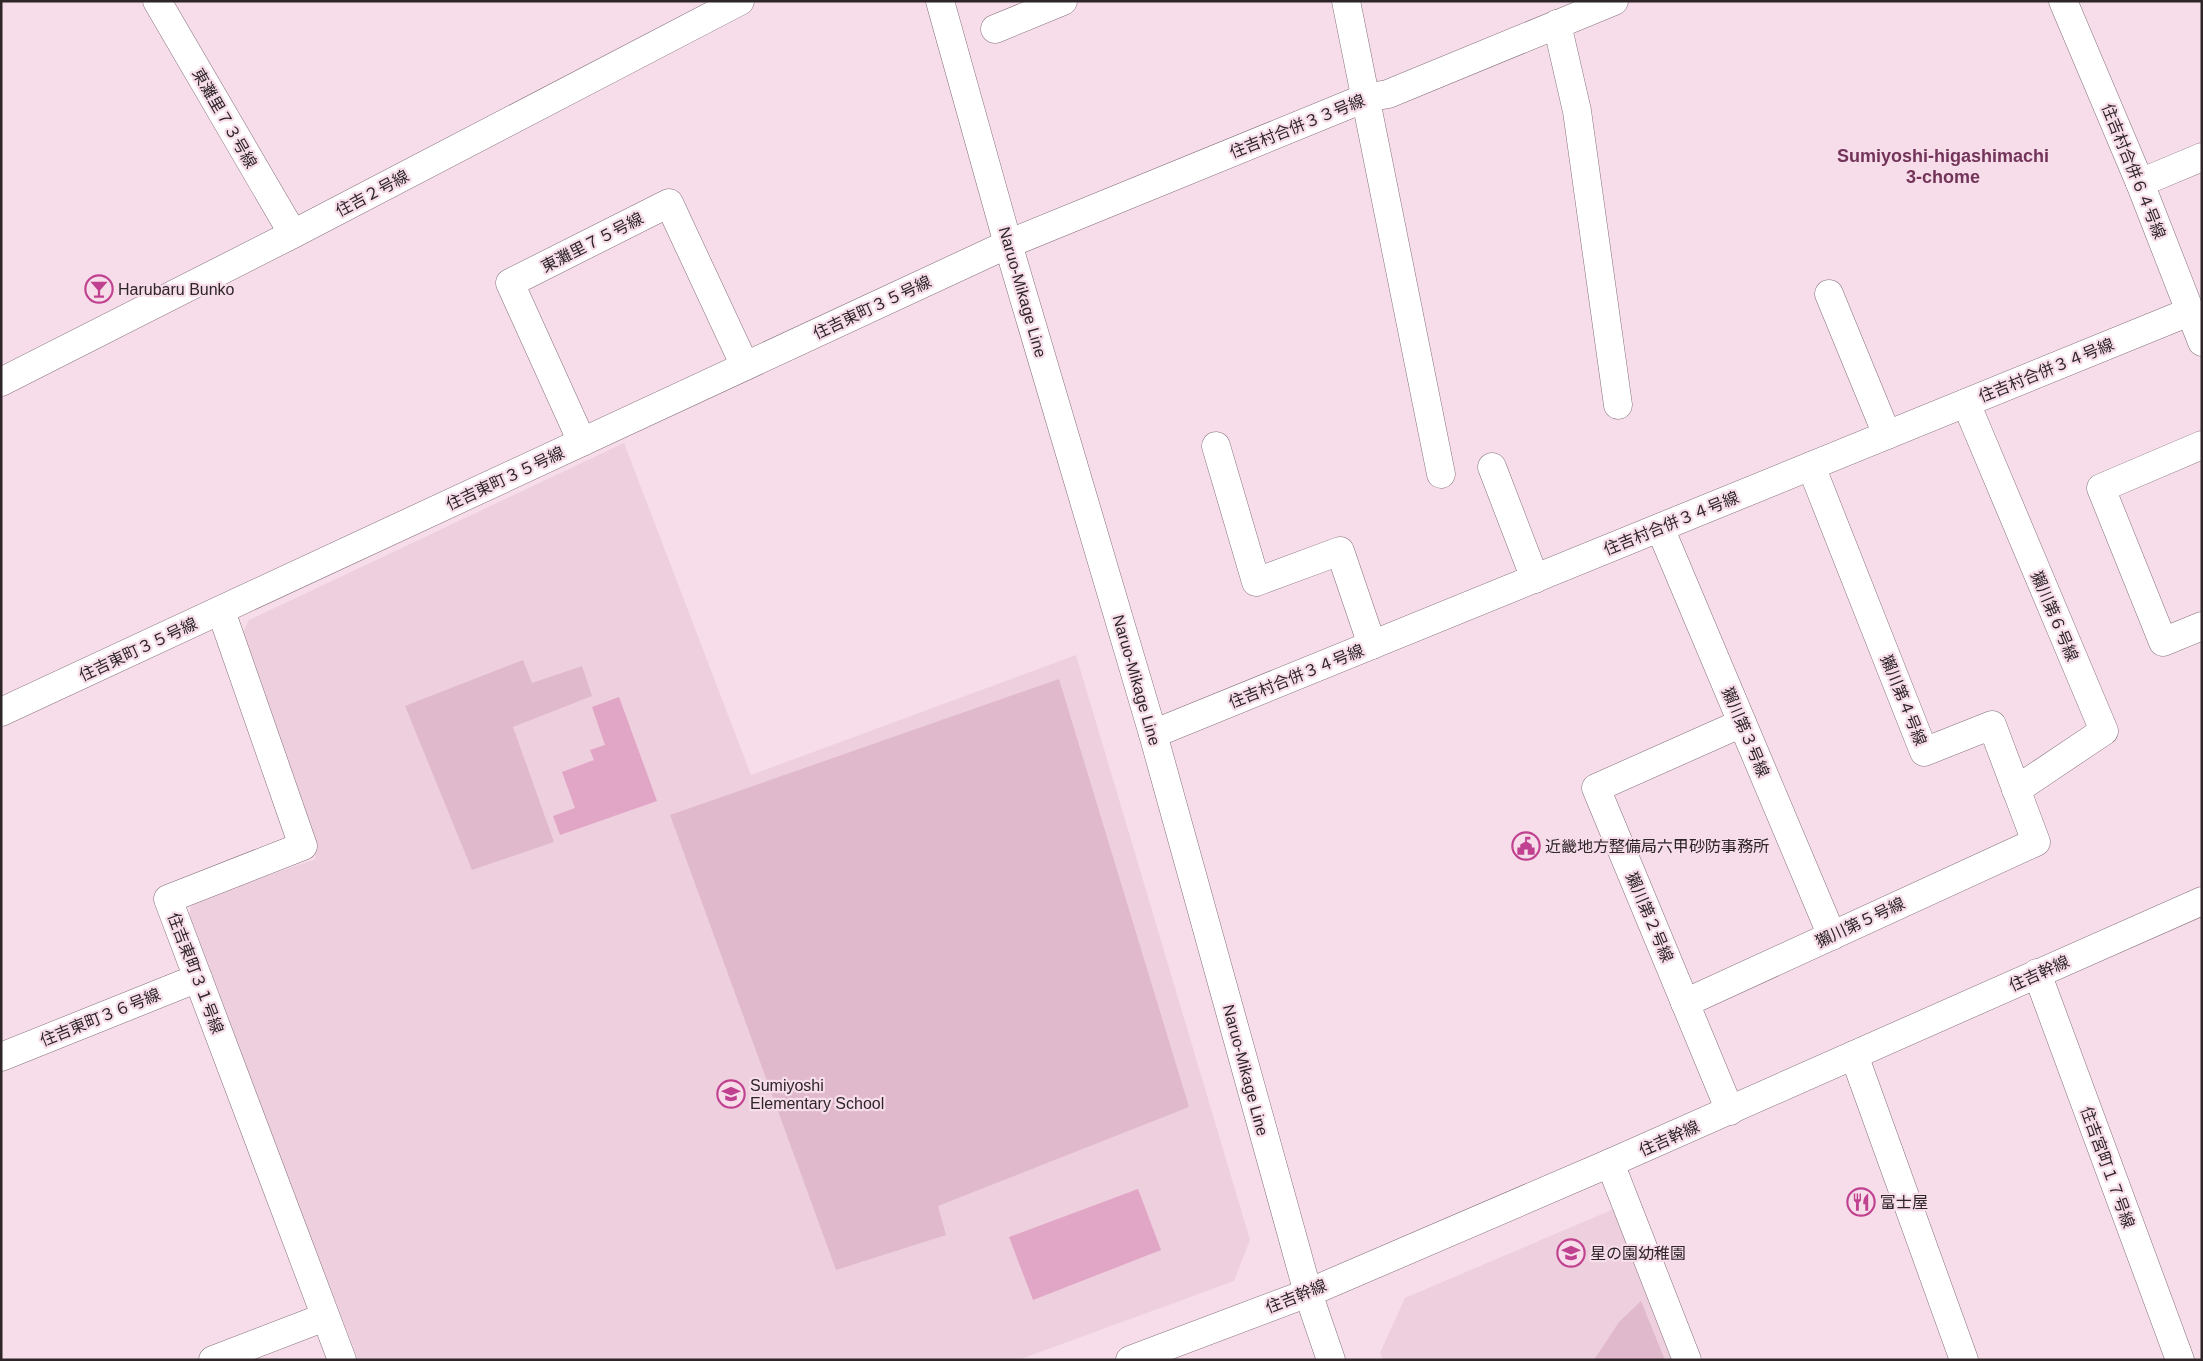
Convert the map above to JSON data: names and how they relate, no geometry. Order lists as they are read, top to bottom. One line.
{"streets":{"street":["東灘里７３号線","住吉村合併３３号線","住吉村合併６４号線","住吉２号線","東灘里７５号線","Naruo-Mikage Line","住吉東町３５号線","住吉村合併３４号線","獺川第６号線","獺川第４号線","獺川第３号線","獺川第２号線","獺川第５号線","住吉東町３１号線","住吉幹線","住吉東町３６号線","住吉宮町１７号線"]},"crossings":[["東灘里７３号線","住吉２号線"],["住吉村合併３３号線","Naruo-Mikage Line"],["住吉村合併３３号線","住吉東町３５号線"],["住吉村合併６４号線","住吉村合併３４号線"],["東灘里７５号線","住吉東町３５号線"],["Naruo-Mikage Line","住吉東町３５号線"],["Naruo-Mikage Line","住吉村合併３４号線"],["Naruo-Mikage Line","住吉幹線"],["住吉東町３５号線","住吉東町３１号線"],["住吉村合併３４号線","獺川第６号線"],["住吉村合併３４号線","獺川第４号線"],["住吉村合併３４号線","獺川第３号線"],["獺川第６号線","獺川第４号線"],["獺川第４号線","獺川第５号線"],["獺川第３号線","獺川第２号線"],["獺川第３号線","獺川第５号線"],["獺川第２号線","獺川第５号線"],["獺川第２号線","住吉幹線"],["住吉東町３１号線","住吉東町３６号線"],["住吉幹線","住吉宮町１７号線"]],"districts":["Sumiyoshi-higashimachi 3-chome"],"places":{"bar":["Harubaru Bunko"],"public building":["近畿地方整備局六甲砂防事務所"],"school or university":["Sumiyoshi Elementary School","星の園幼稚園"],"restaurant":["富士屋"]}}
